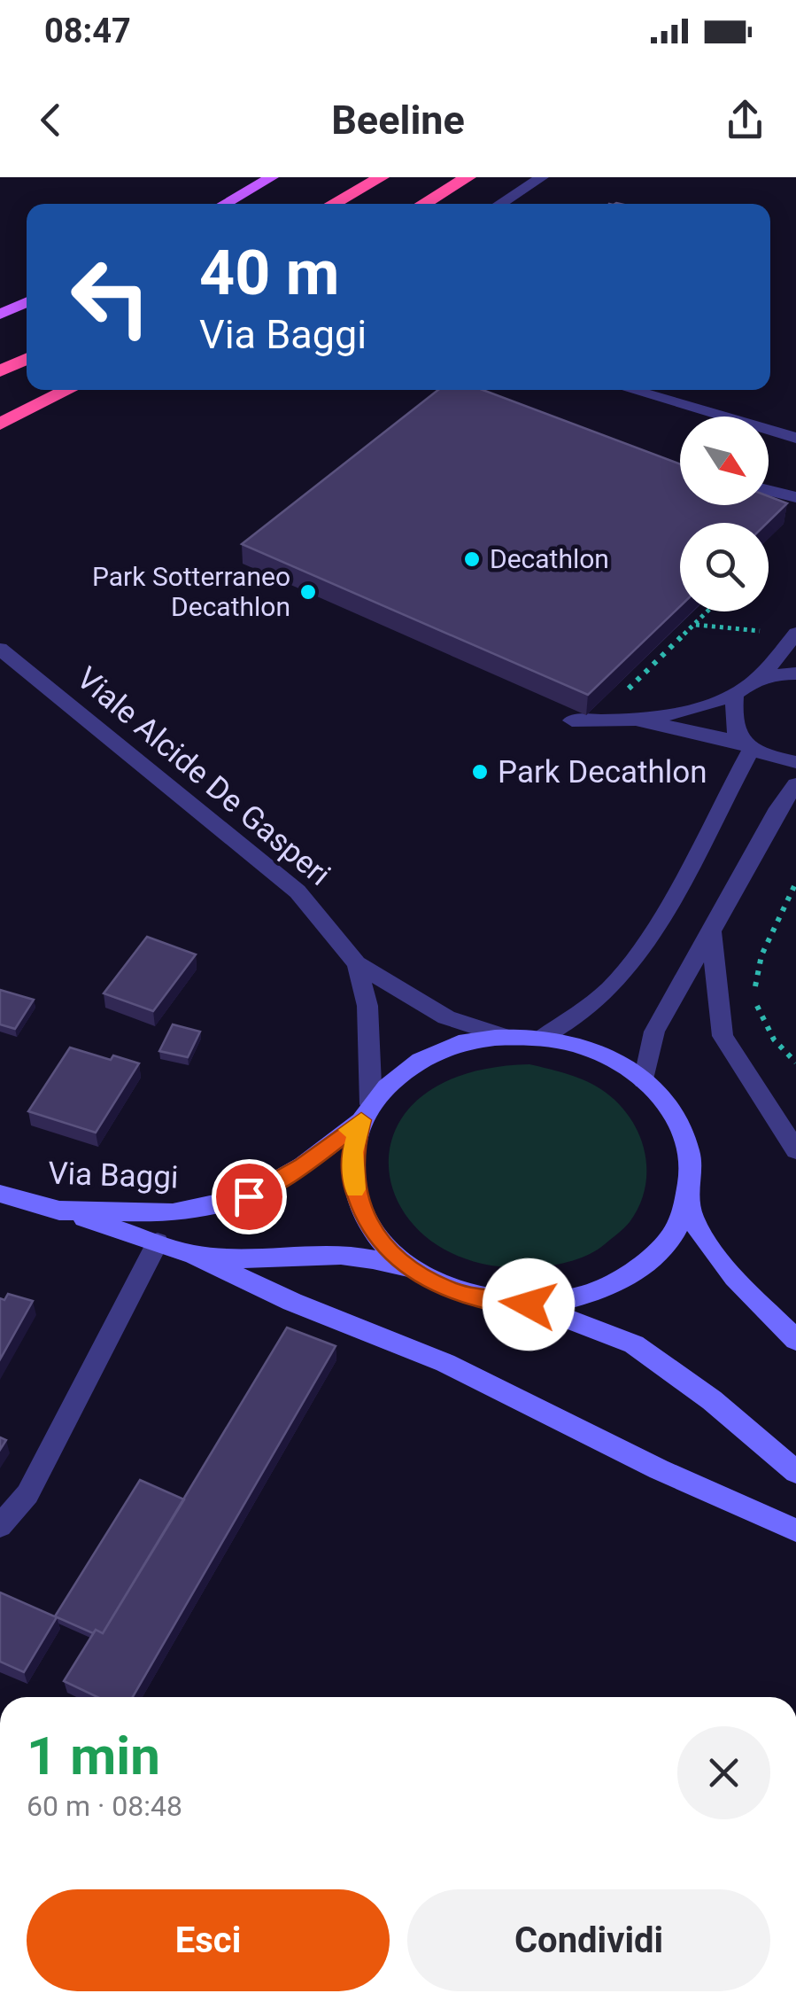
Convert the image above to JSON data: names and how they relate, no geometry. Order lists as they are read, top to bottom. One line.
{"streets":{"main road":["Viale Alcide De Gasperi","Via Baggi"]},"crossings":[["Viale Alcide De Gasperi","Via Baggi"]],"places":["Decathlon","Park Sotterraneo Decathlon","Park Decathlon"],"north":"bottom right","page":{"status":"08:47","header":"Beeline","turn":["40 m","Via Baggi"],"heading":["1 min","60 m · 08:48"],"buttons":["Esci","Condividi"]}}
